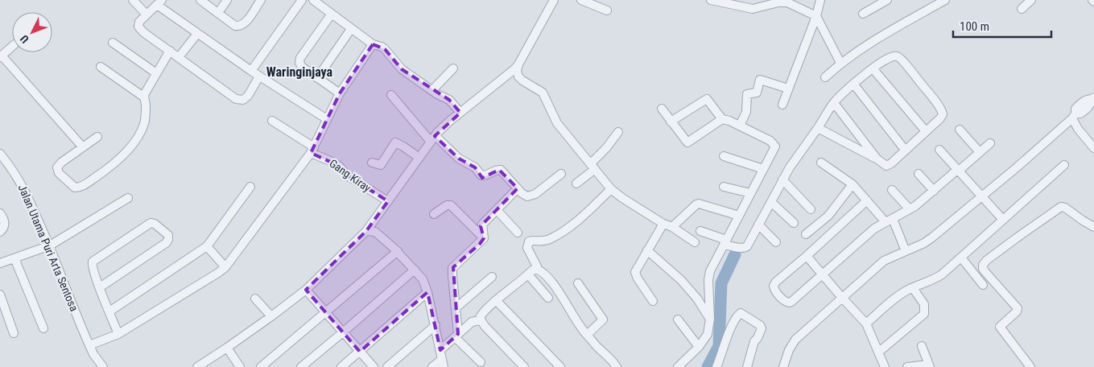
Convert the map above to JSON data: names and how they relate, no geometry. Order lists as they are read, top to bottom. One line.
{"streets":{"street":["Gang Kiray","Jalan Utama Puri Arta Sentosa"]},"districts":["Waringinjaya"],"scale_bar":"100 m","north":"bottom left"}
